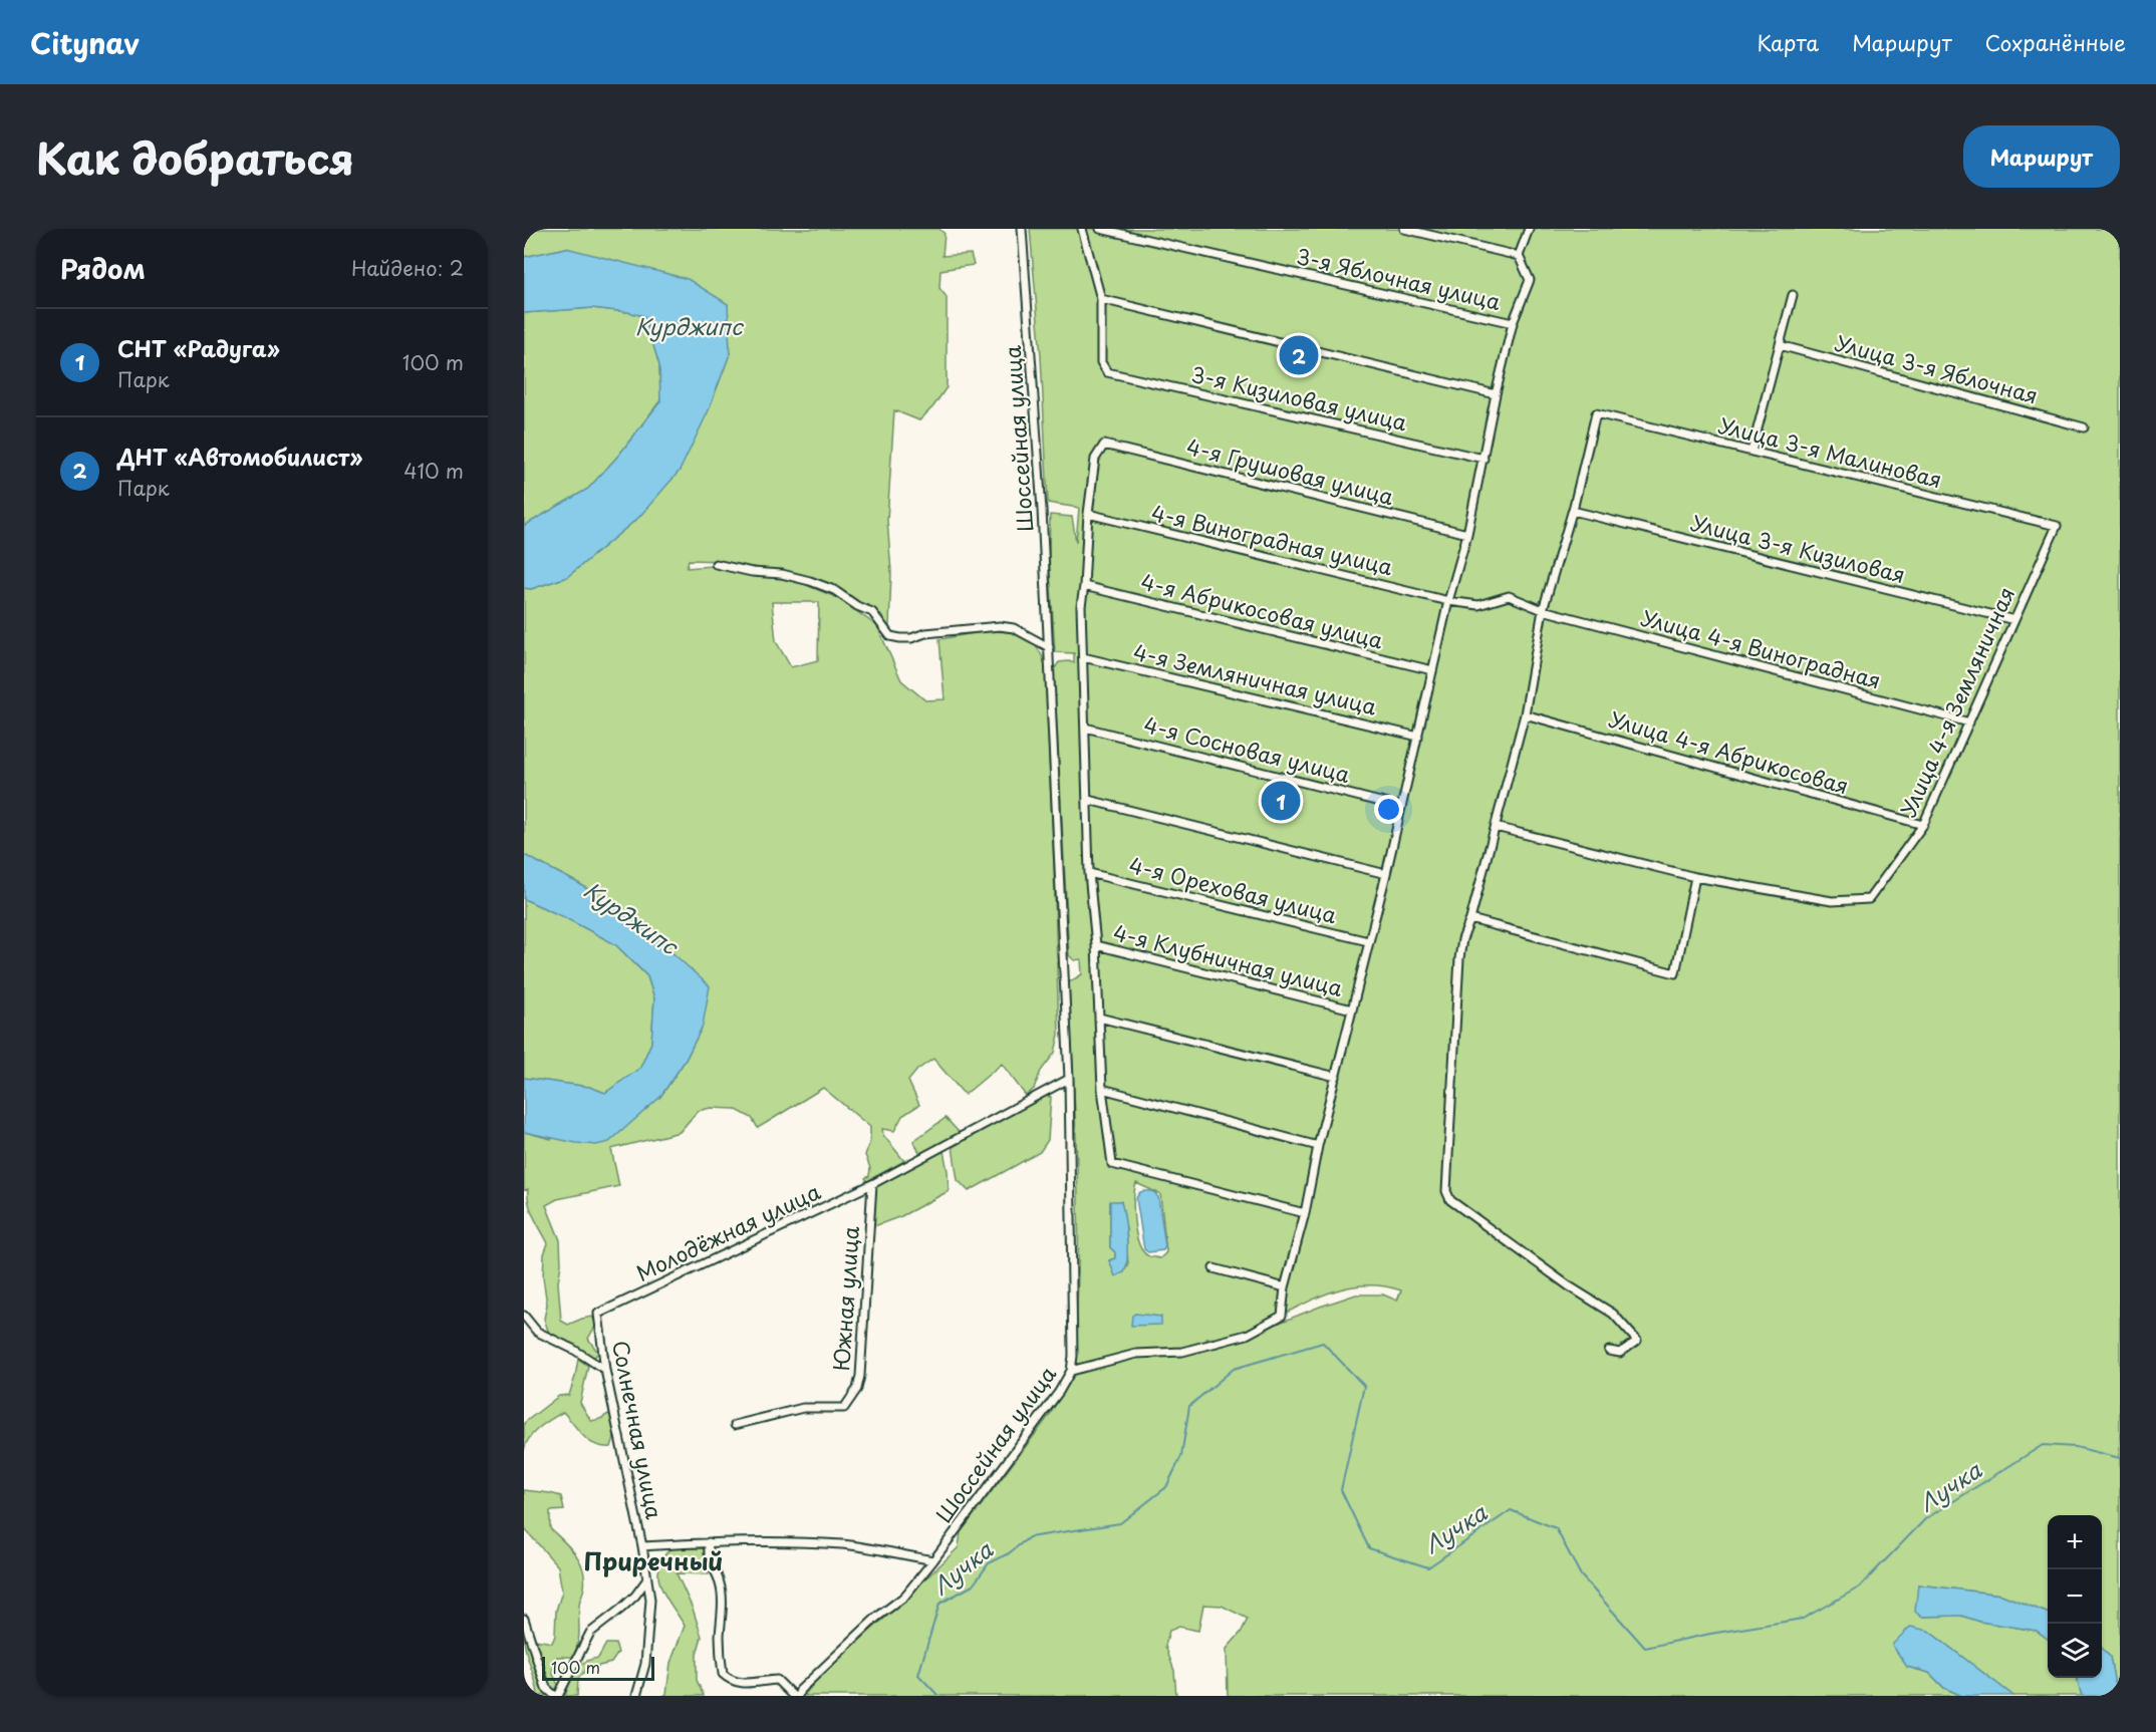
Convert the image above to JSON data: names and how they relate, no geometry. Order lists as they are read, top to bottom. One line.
{"streets":{"street":["3-я Яблочная улица","Улица 3-я Яблочная","3-я Кизиловая улица","Шоссейная улица","Улица 3-я Малиновая","4-я Грушовая улица","4-я Виноградная улица","Улица 3-я Кизиловая","4-я Абрикосовая улица","Улица 4-я Виноградная","4-я Земляничная улица","Улица 4-я Земляничная","4-я Сосновая улица","Улица 4-я Абрикосовая","4-я Ореховая улица","4-я Клубничная улица","Молодёжная улица","Южная улица","Солнечная улица"]},"crossings":[["Шоссейная улица","Молодёжная улица"],["Улица 3-я Малиновая","Улица 3-я Кизиловая"],["Улица 3-я Малиновая","Улица 4-я Земляничная"],["4-я Грушовая улица","4-я Виноградная улица"],["4-я Виноградная улица","Улица 4-я Виноградная"],["Улица 3-я Кизиловая","Улица 4-я Земляничная"],["Улица 4-я Виноградная","Улица 4-я Земляничная"],["Улица 4-я Земляничная","Улица 4-я Абрикосовая"],["Молодёжная улица","Южная улица"],["Молодёжная улица","Солнечная улица"]],"districts":["Приречный"],"water":["Курджипс","Лучка"],"scale_bar":"100 m","page":{"header":"Citynav","nav":["Карта","Маршрут","Сохранённые"],"title":"Как добраться","buttons":"Маршрут","heading":["Рядом","Найдено: 2"],"list":[{"mark":"1","name":"СНТ «Радуга»","note":"Парк","value":"100 m"},{"mark":"2","name":"ДНТ «Автомобилист»","note":"Парк","value":"410 m"}],"pins":["2","1"],"map_buttons":["+","−"],"scale":"100 m"}}
